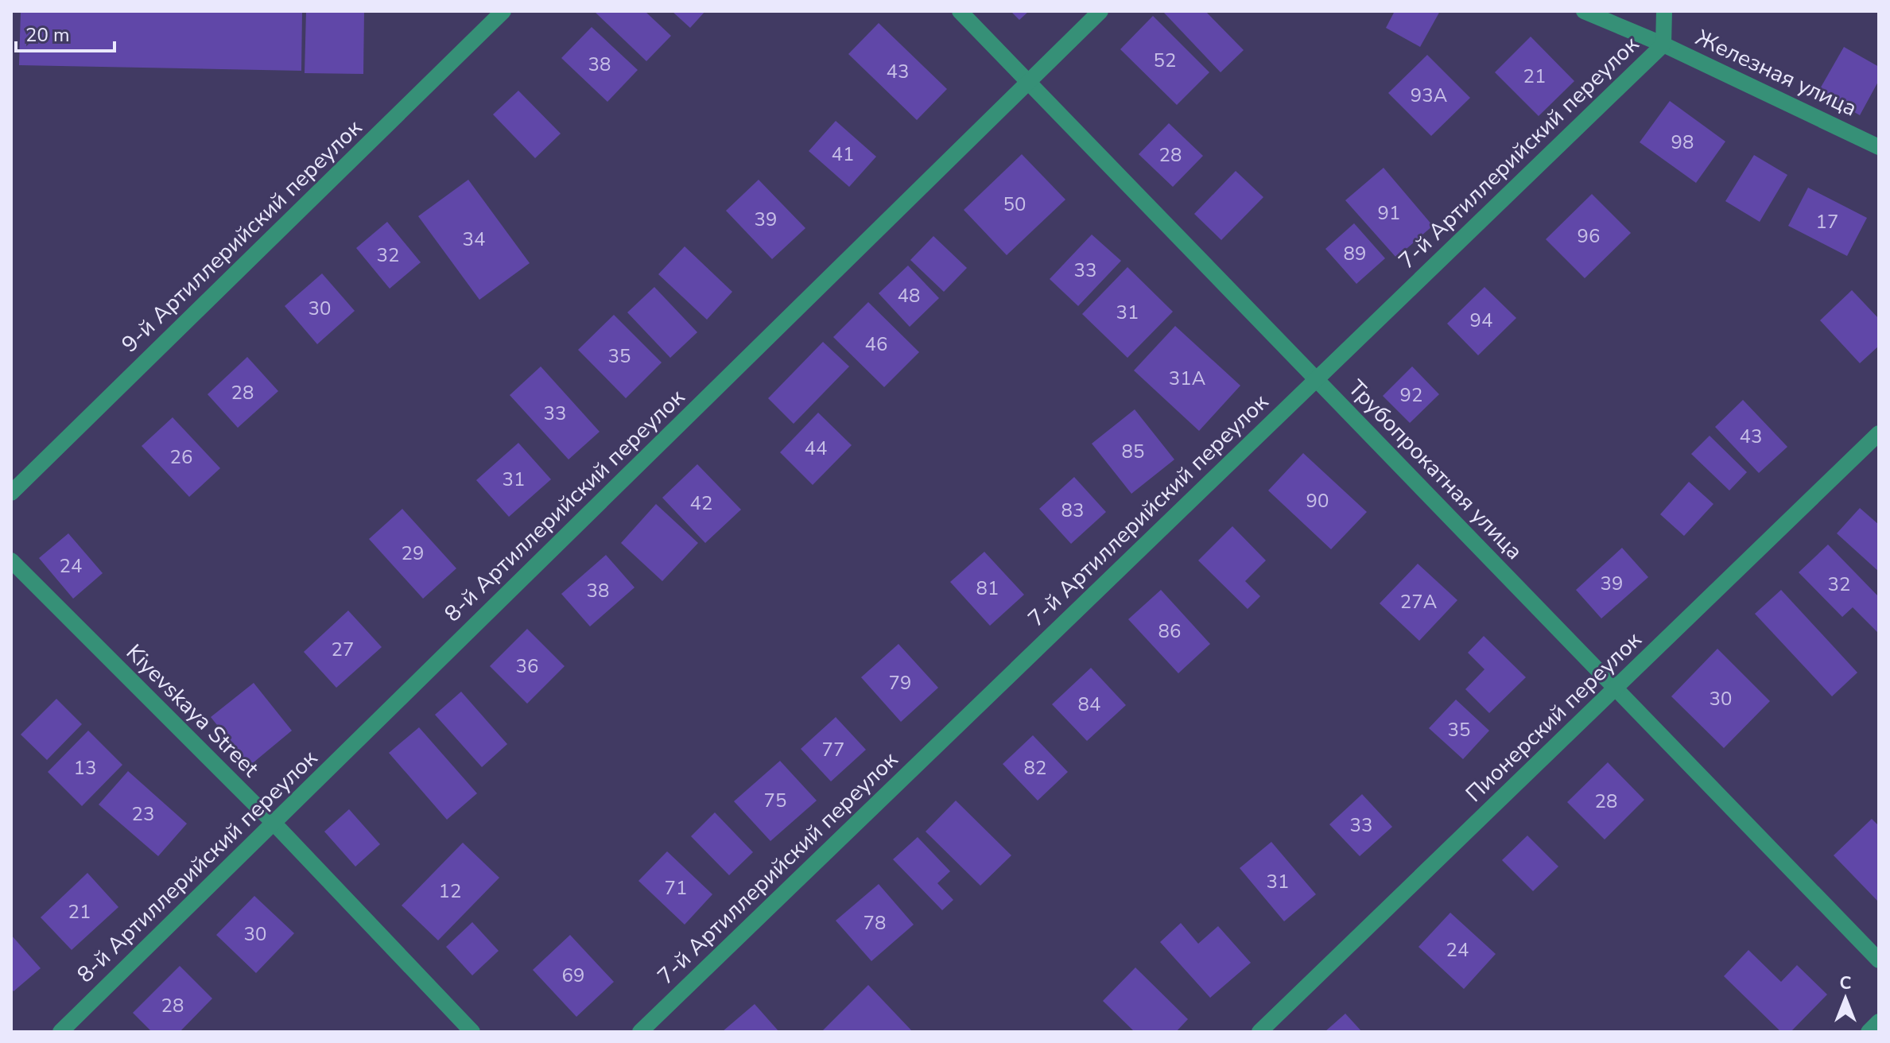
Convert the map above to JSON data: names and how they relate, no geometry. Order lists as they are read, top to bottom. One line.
{"streets":{"street":["Железная улица","7-й Артиллерийский переулок","9-й Артиллерийский переулок","Трубопрокатная улица","8-й Артиллерийский переулок","Kiyevskaya Street","Пионерский переулок"]},"crossings":[["Железная улица","7-й Артиллерийский переулок"],["7-й Артиллерийский переулок","Трубопрокатная улица"],["Трубопрокатная улица","8-й Артиллерийский переулок"],["Трубопрокатная улица","Пионерский переулок"],["8-й Артиллерийский переулок","Kiyevskaya Street"]],"house_numbers":["52","38","43","21","93А","98","41","28","50","91","39","17","96","34","89","32","33","48","30","31","94","46","35","31А","28","92","33","43","44","85","26","31","90","42","83","29","24","39","32","81","38","27А","86","27","36","79","30","84","35","77","13","82","75","28","23","33","31","71","12","21","78","30","24","69","28"],"scale_bar":"20 m","north":"top"}
